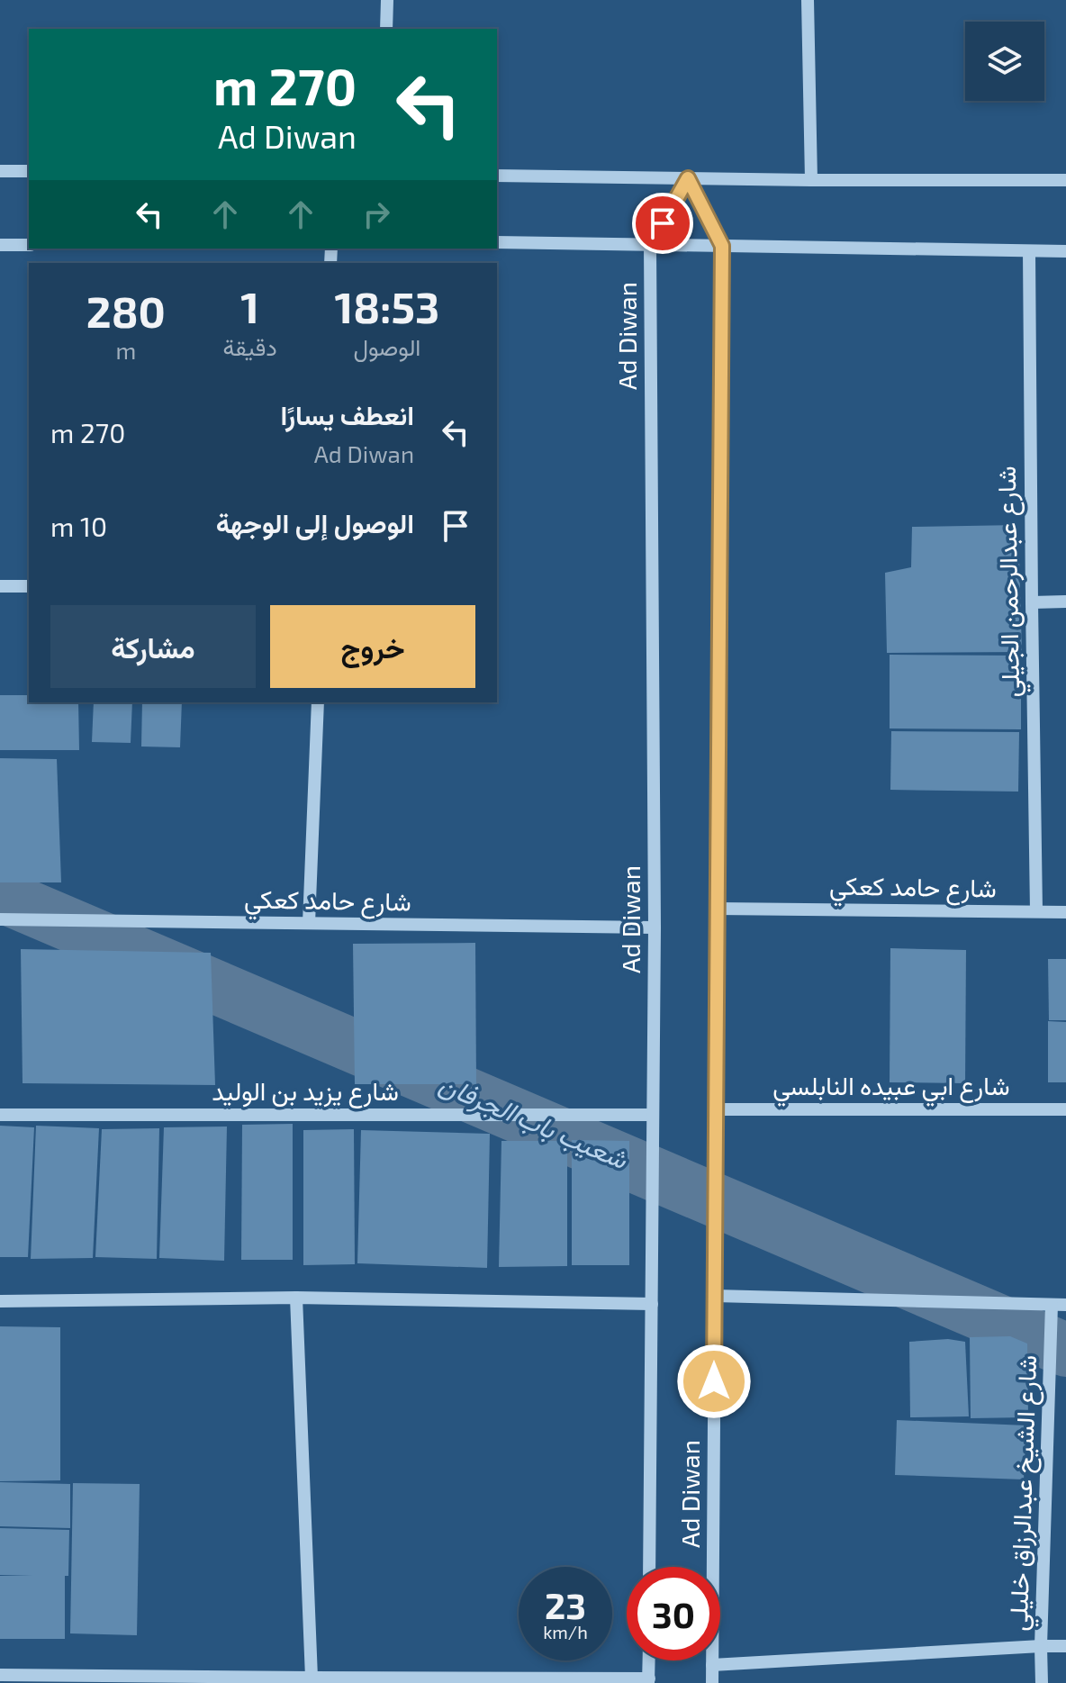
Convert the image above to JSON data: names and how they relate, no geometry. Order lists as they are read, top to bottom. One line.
{"streets":{"street":["Ad Diwan","شارع عبدالرحمن الجيلي","شارع حامد كعكي","شارع ابي عبيده النابلسي","شارع يزيد بن الوليد","شارع الشيخ عبدالرزاق خليلي"]},"crossings":[["Ad Diwan","شارع حامد كعكي"],["Ad Diwan","شارع ابي عبيده النابلسي"],["Ad Diwan","شارع يزيد بن الوليد"],["شارع عبدالرحمن الجيلي","شارع حامد كعكي"]],"water":["شعيب باب الجرفان"],"page":{"turn":["270 m","Ad Diwan"],"eta":["18:53","الوصول","1","دقيقة","280","m"],"list":[{"name":"انعطف يسارًا","note":"Ad Diwan","value":"270 m"},{"name":"الوصول إلى الوجهة","value":"10 m"}],"buttons":["خروج","مشاركة"],"speed":"23 km/h","limit":"30"}}
